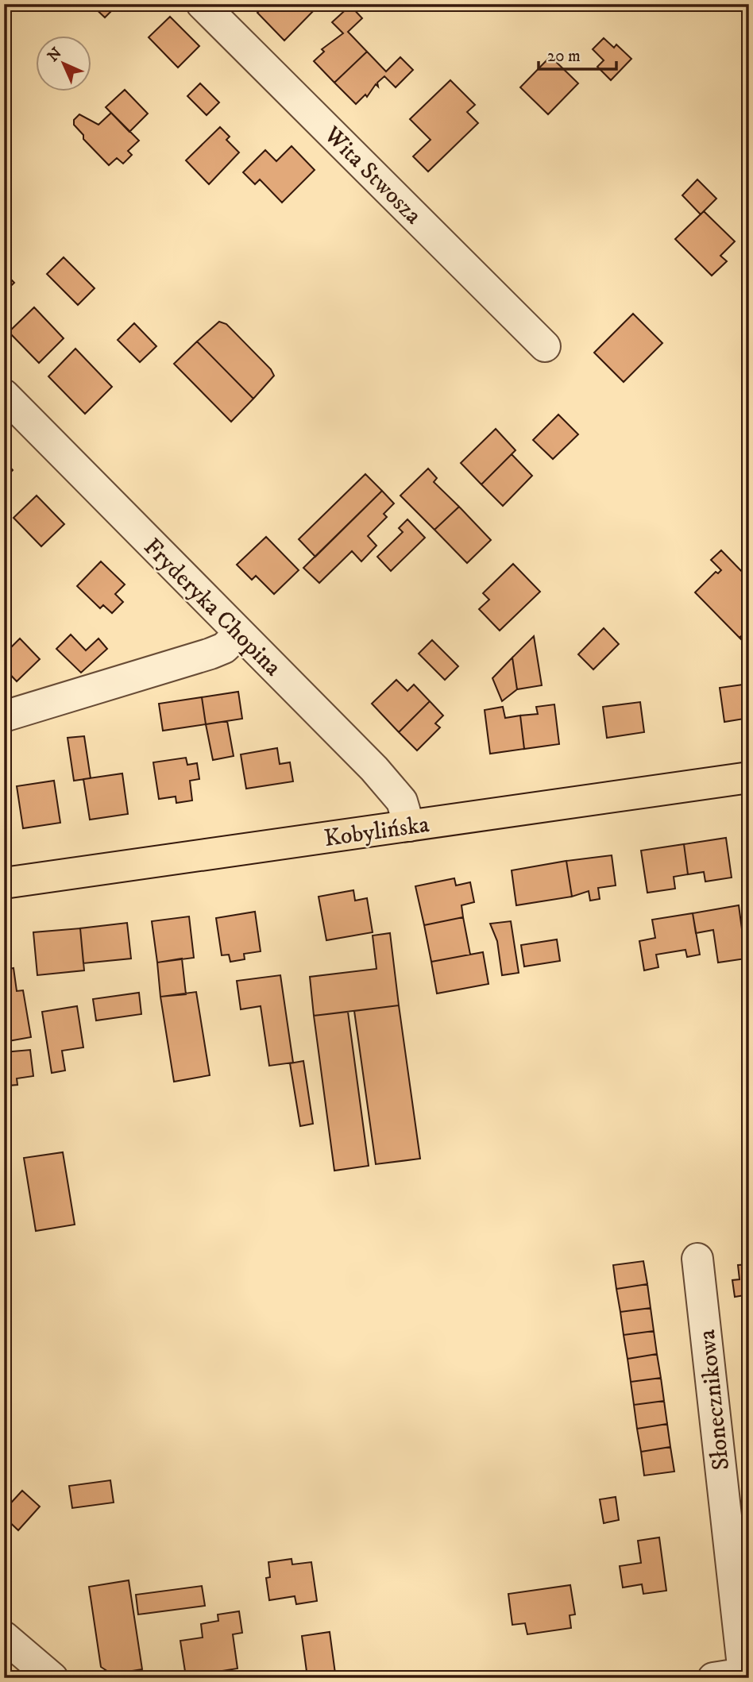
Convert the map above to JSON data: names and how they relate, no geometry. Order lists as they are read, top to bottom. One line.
{"streets":{"main road":["Kobylińska"],"street":["Wita Stwosza","Fryderyka Chopina","Słonecznikowa"]},"crossings":[["Fryderyka Chopina","Kobylińska"]],"scale_bar":"20 m","north":"top left"}
